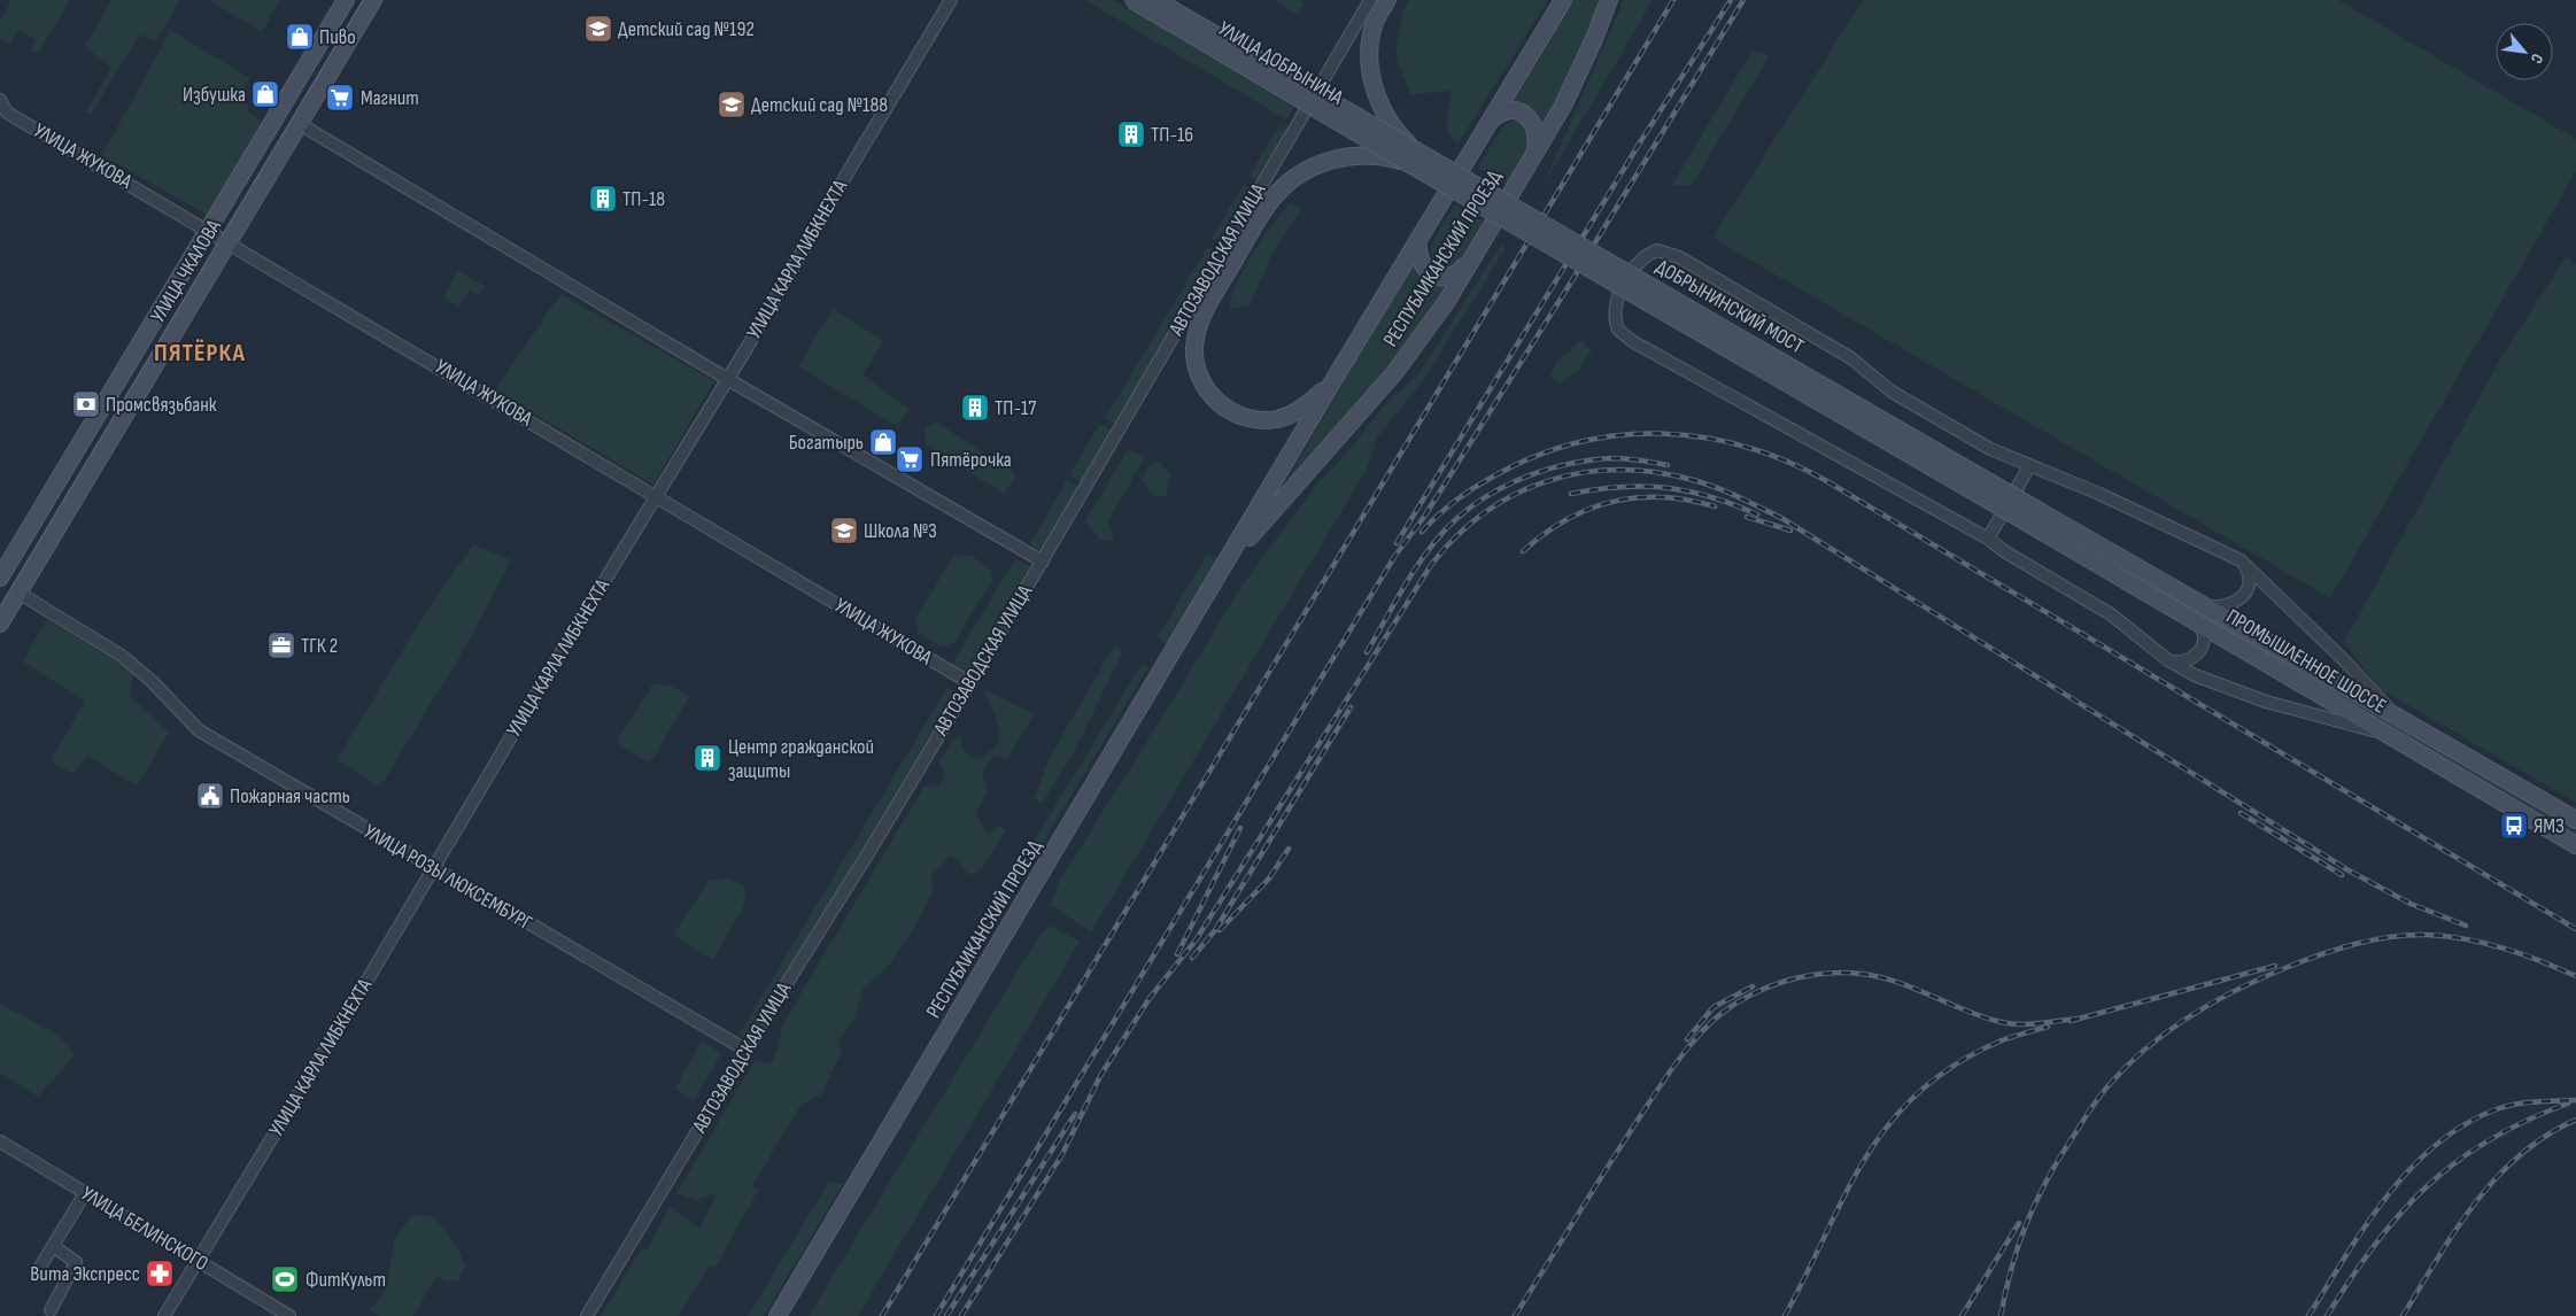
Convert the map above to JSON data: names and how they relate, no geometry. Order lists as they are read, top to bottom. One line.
{"streets":{"main road":["УЛИЦА ДОБРЫНИНА","РЕСПУБЛИКАНСКИЙ ПРОЕЗД","УЛИЦА ЧКАЛОВА","ДОБРЫНИНСКИЙ МОСТ","ПРОМЫШЛЕННОЕ ШОССЕ"],"street":["УЛИЦА ЖУКОВА","УЛИЦА КАРЛА ЛИБКНЕХТА","АВТОЗАВОДСКАЯ УЛИЦА","УЛИЦА РОЗЫ ЛЮКСЕМБУРГ","УЛИЦА БЕЛИНСКОГО"]},"crossings":[["УЛИЦА ДОБРЫНИНА","ДОБРЫНИНСКИЙ МОСТ"],["УЛИЦА ЖУКОВА","УЛИЦА КАРЛА ЛИБКНЕХТА"],["УЛИЦА ЖУКОВА","АВТОЗАВОДСКАЯ УЛИЦА"],["УЛИЦА ЖУКОВА","УЛИЦА ЧКАЛОВА"],["УЛИЦА КАРЛА ЛИБКНЕХТА","УЛИЦА РОЗЫ ЛЮКСЕМБУРГ"],["УЛИЦА КАРЛА ЛИБКНЕХТА","УЛИЦА БЕЛИНСКОГО"],["АВТОЗАВОДСКАЯ УЛИЦА","УЛИЦА РОЗЫ ЛЮКСЕМБУРГ"],["УЛИЦА ЧКАЛОВА","УЛИЦА РОЗЫ ЛЮКСЕМБУРГ"],["ДОБРЫНИНСКИЙ МОСТ","ПРОМЫШЛЕННОЕ ШОССЕ"]],"districts":["ПЯТЁРКА"],"places":{"school or university":["Детский сад №192","Детский сад №188","Школа №3"],"shop":["Пиво","Избушка","Богатырь"],"supermarket":["Магнит","Пятёрочка"],"building":["ТП-16","ТП-18","ТП-17","Центр гражданской защиты"],"bank":["Промсвязьбанк"],"office":["ТГК 2"],"public building":["Пожарная часть"],"bus stop":["ЯМЗ"],"pharmacy":["Вита Экспресс"],"sports":["ФитКульт"]},"north":"bottom right"}
